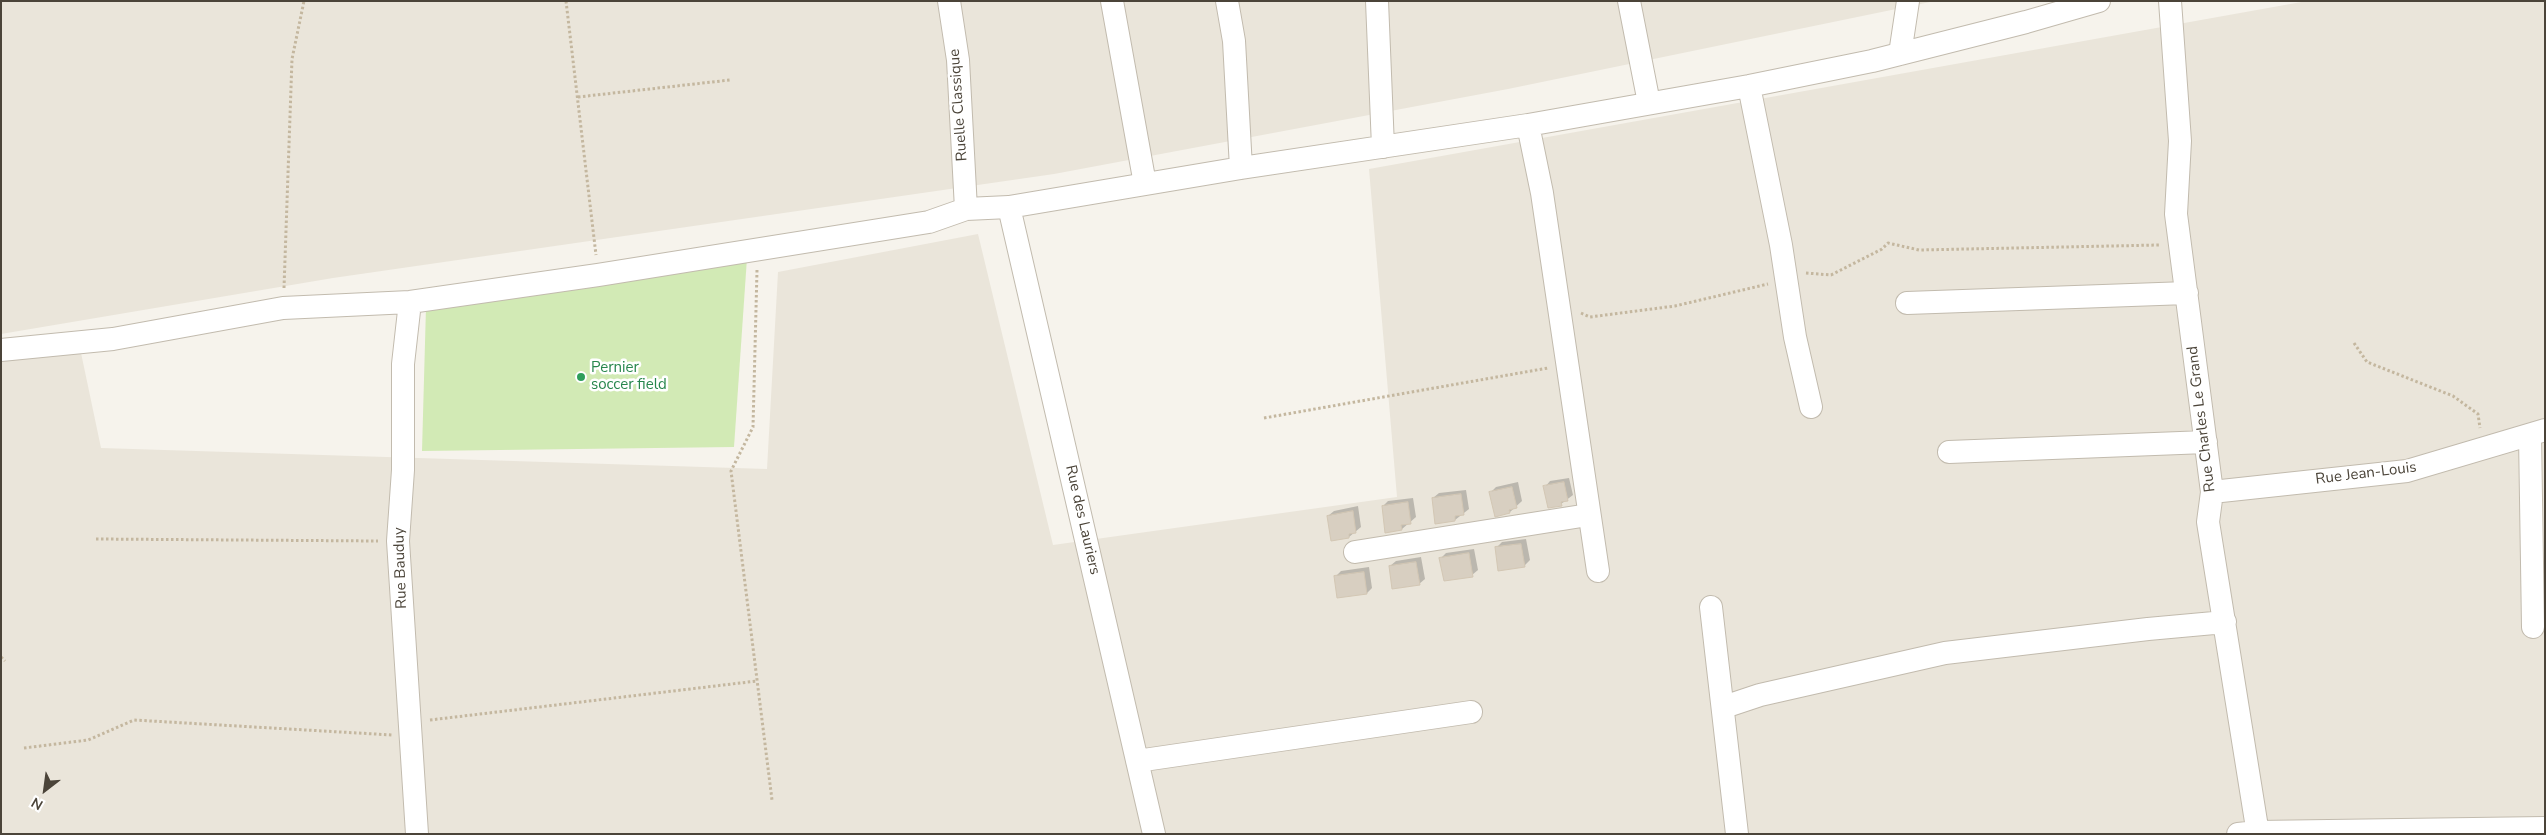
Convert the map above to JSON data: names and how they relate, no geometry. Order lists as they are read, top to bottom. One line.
{"streets":{"street":["Ruelle Classique","Rue Charles Le Grand","Rue Jean-Louis","Rue des Lauriers","Rue Bauduy"]},"crossings":[["Rue Charles Le Grand","Rue Jean-Louis"]],"places":["Pernier soccer field"],"north":"bottom left"}
